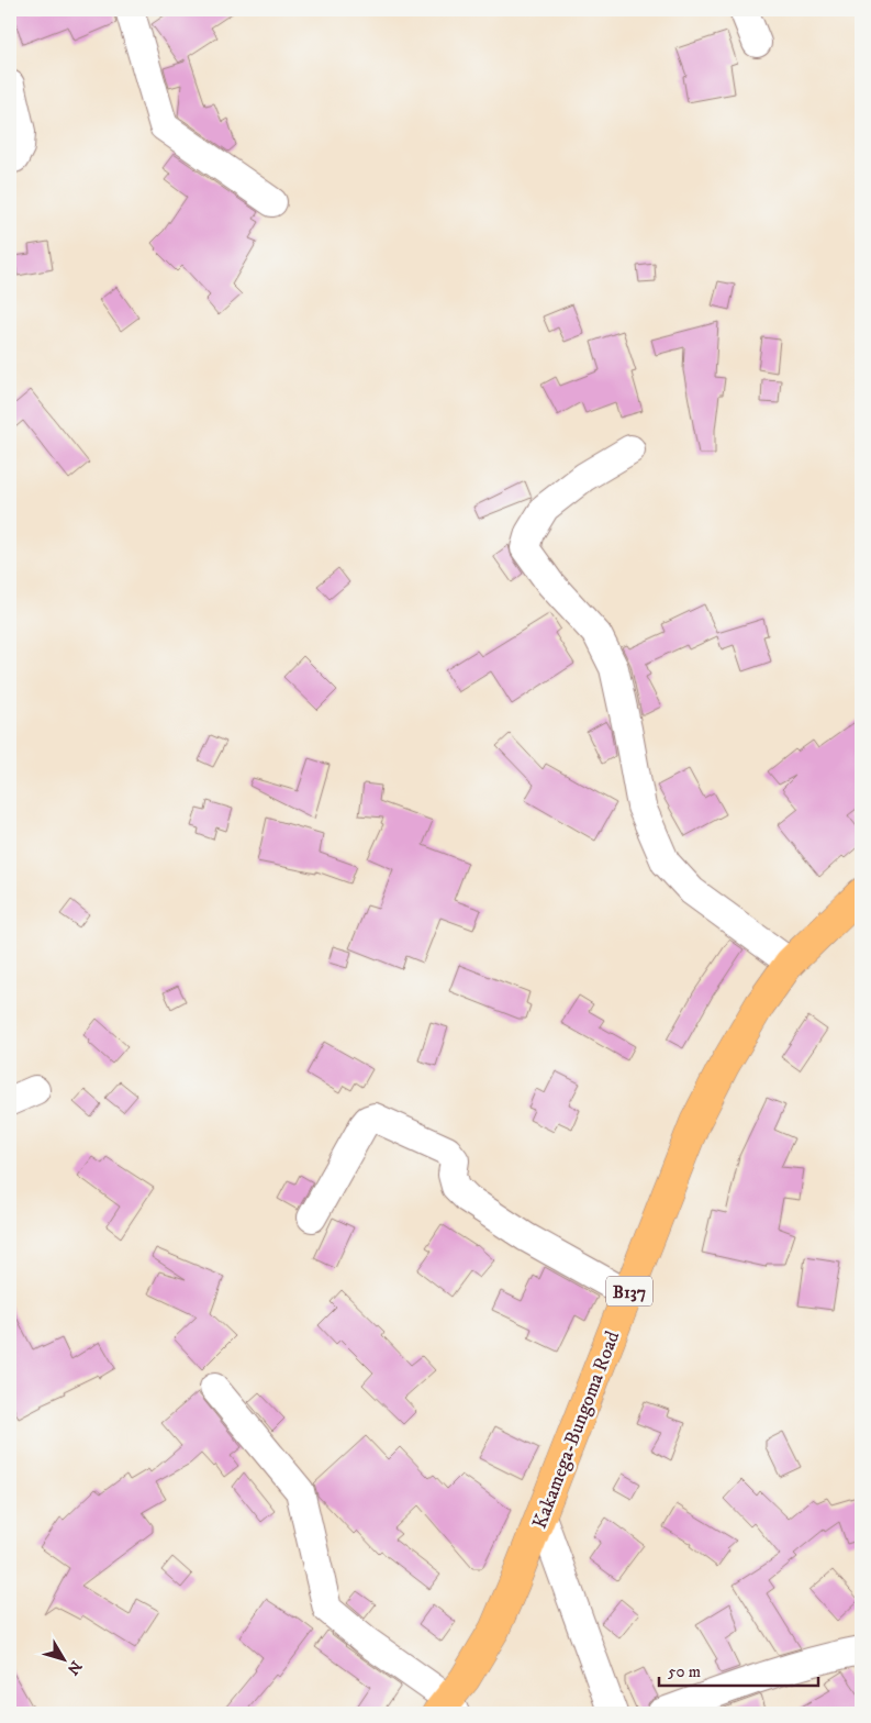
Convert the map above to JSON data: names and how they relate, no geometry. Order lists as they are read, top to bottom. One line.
{"streets":{"main road":["B137","Kakamega-Bungoma Road"]},"scale_bar":"50 m","north":"bottom right"}
